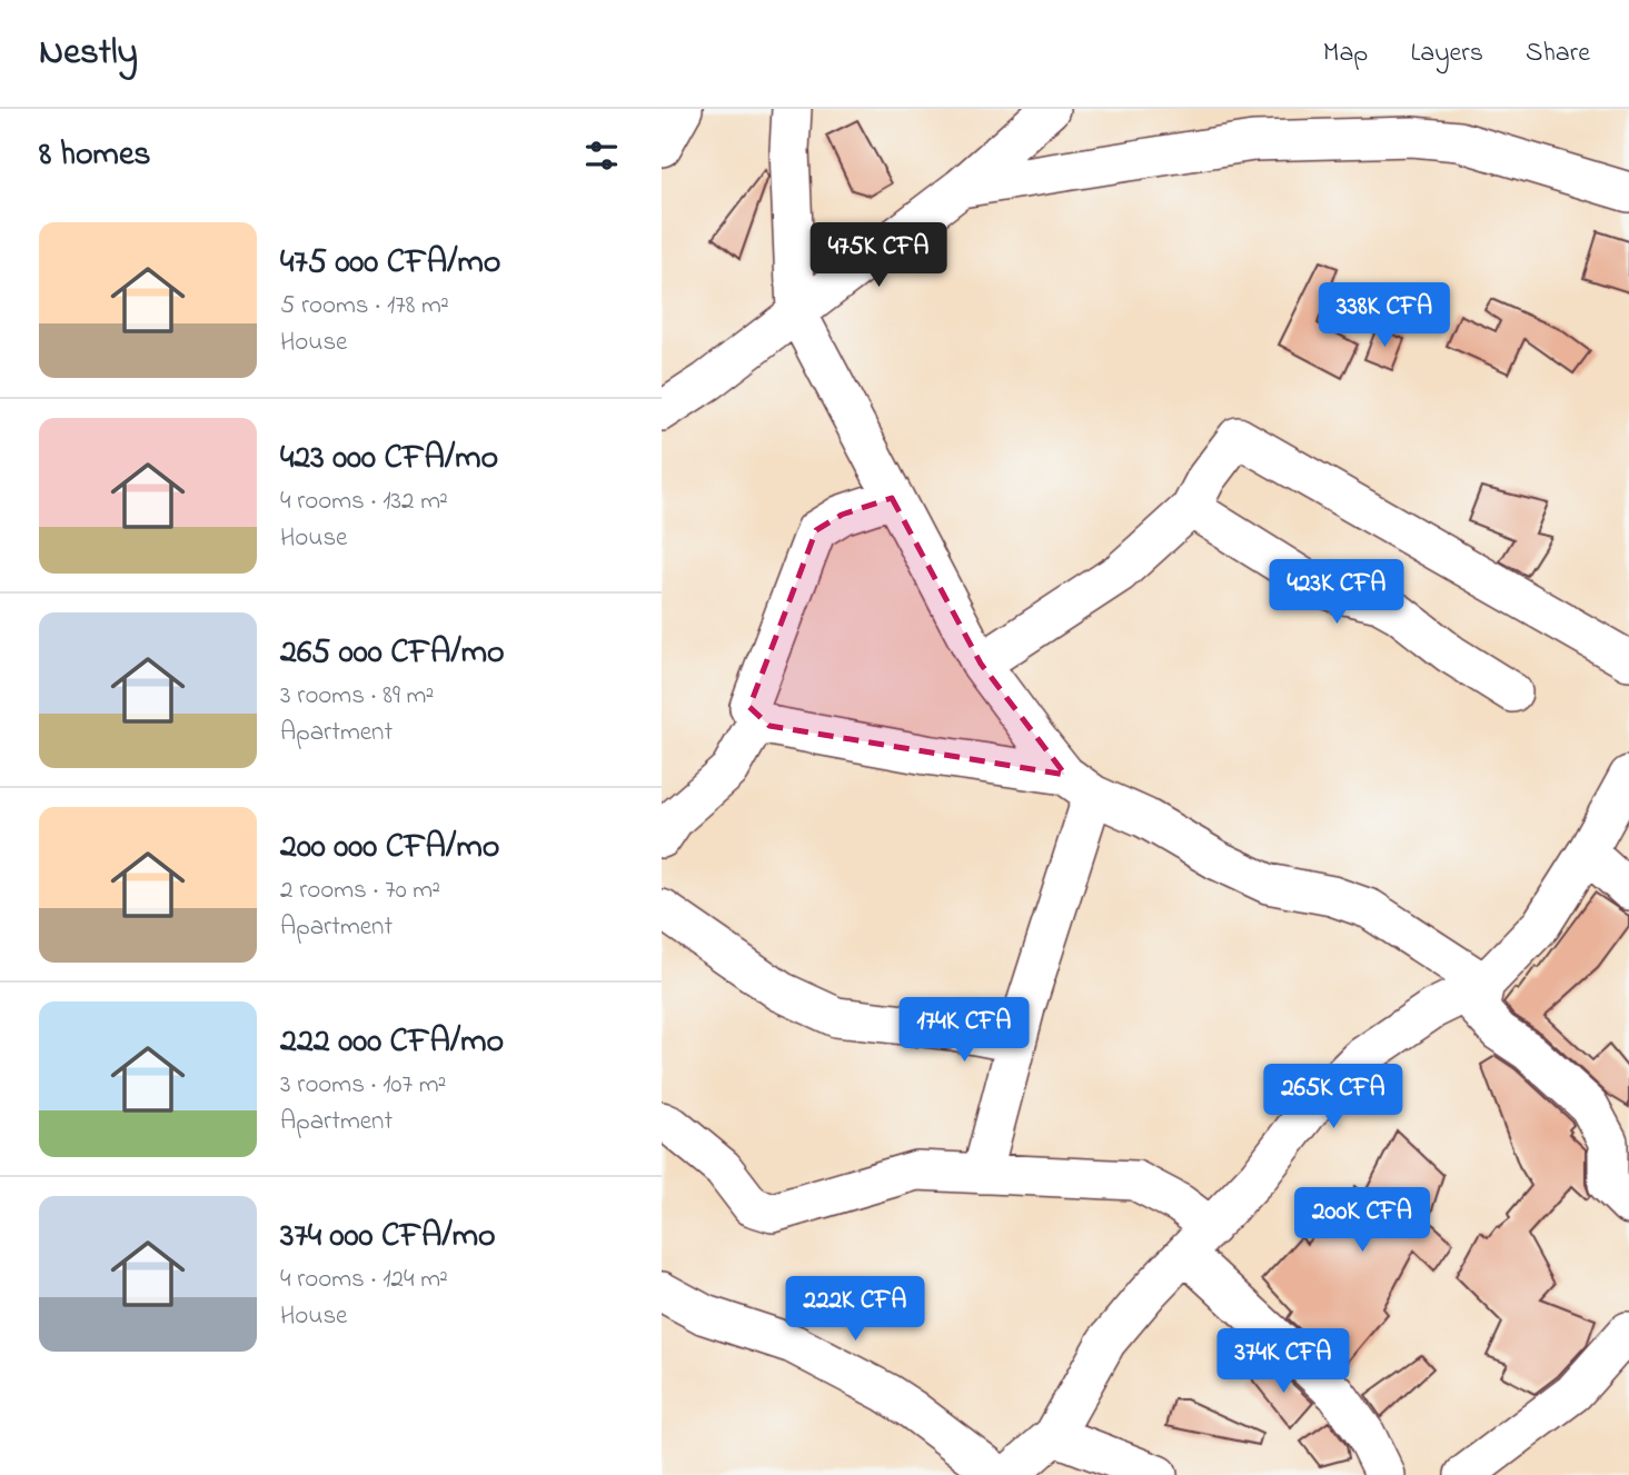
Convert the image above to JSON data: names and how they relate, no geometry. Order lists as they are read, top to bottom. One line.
{"page":{"header":"Nestly","nav":["Map","Layers","Share"],"heading":"8 homes","list":[{"name":"475 000 CFA/mo","note":"5 rooms · 178 m² · House"},{"name":"423 000 CFA/mo","note":"4 rooms · 132 m² · House"},{"name":"265 000 CFA/mo","note":"3 rooms · 89 m² · Apartment"},{"name":"200 000 CFA/mo","note":"2 rooms · 70 m² · Apartment"},{"name":"222 000 CFA/mo","note":"3 rooms · 107 m² · Apartment"},{"name":"374 000 CFA/mo","note":"4 rooms · 124 m² · House"}],"price":["475K CFA","338K CFA","423K CFA","174K CFA","265K CFA","200K CFA","222K CFA","374K CFA"]}}
